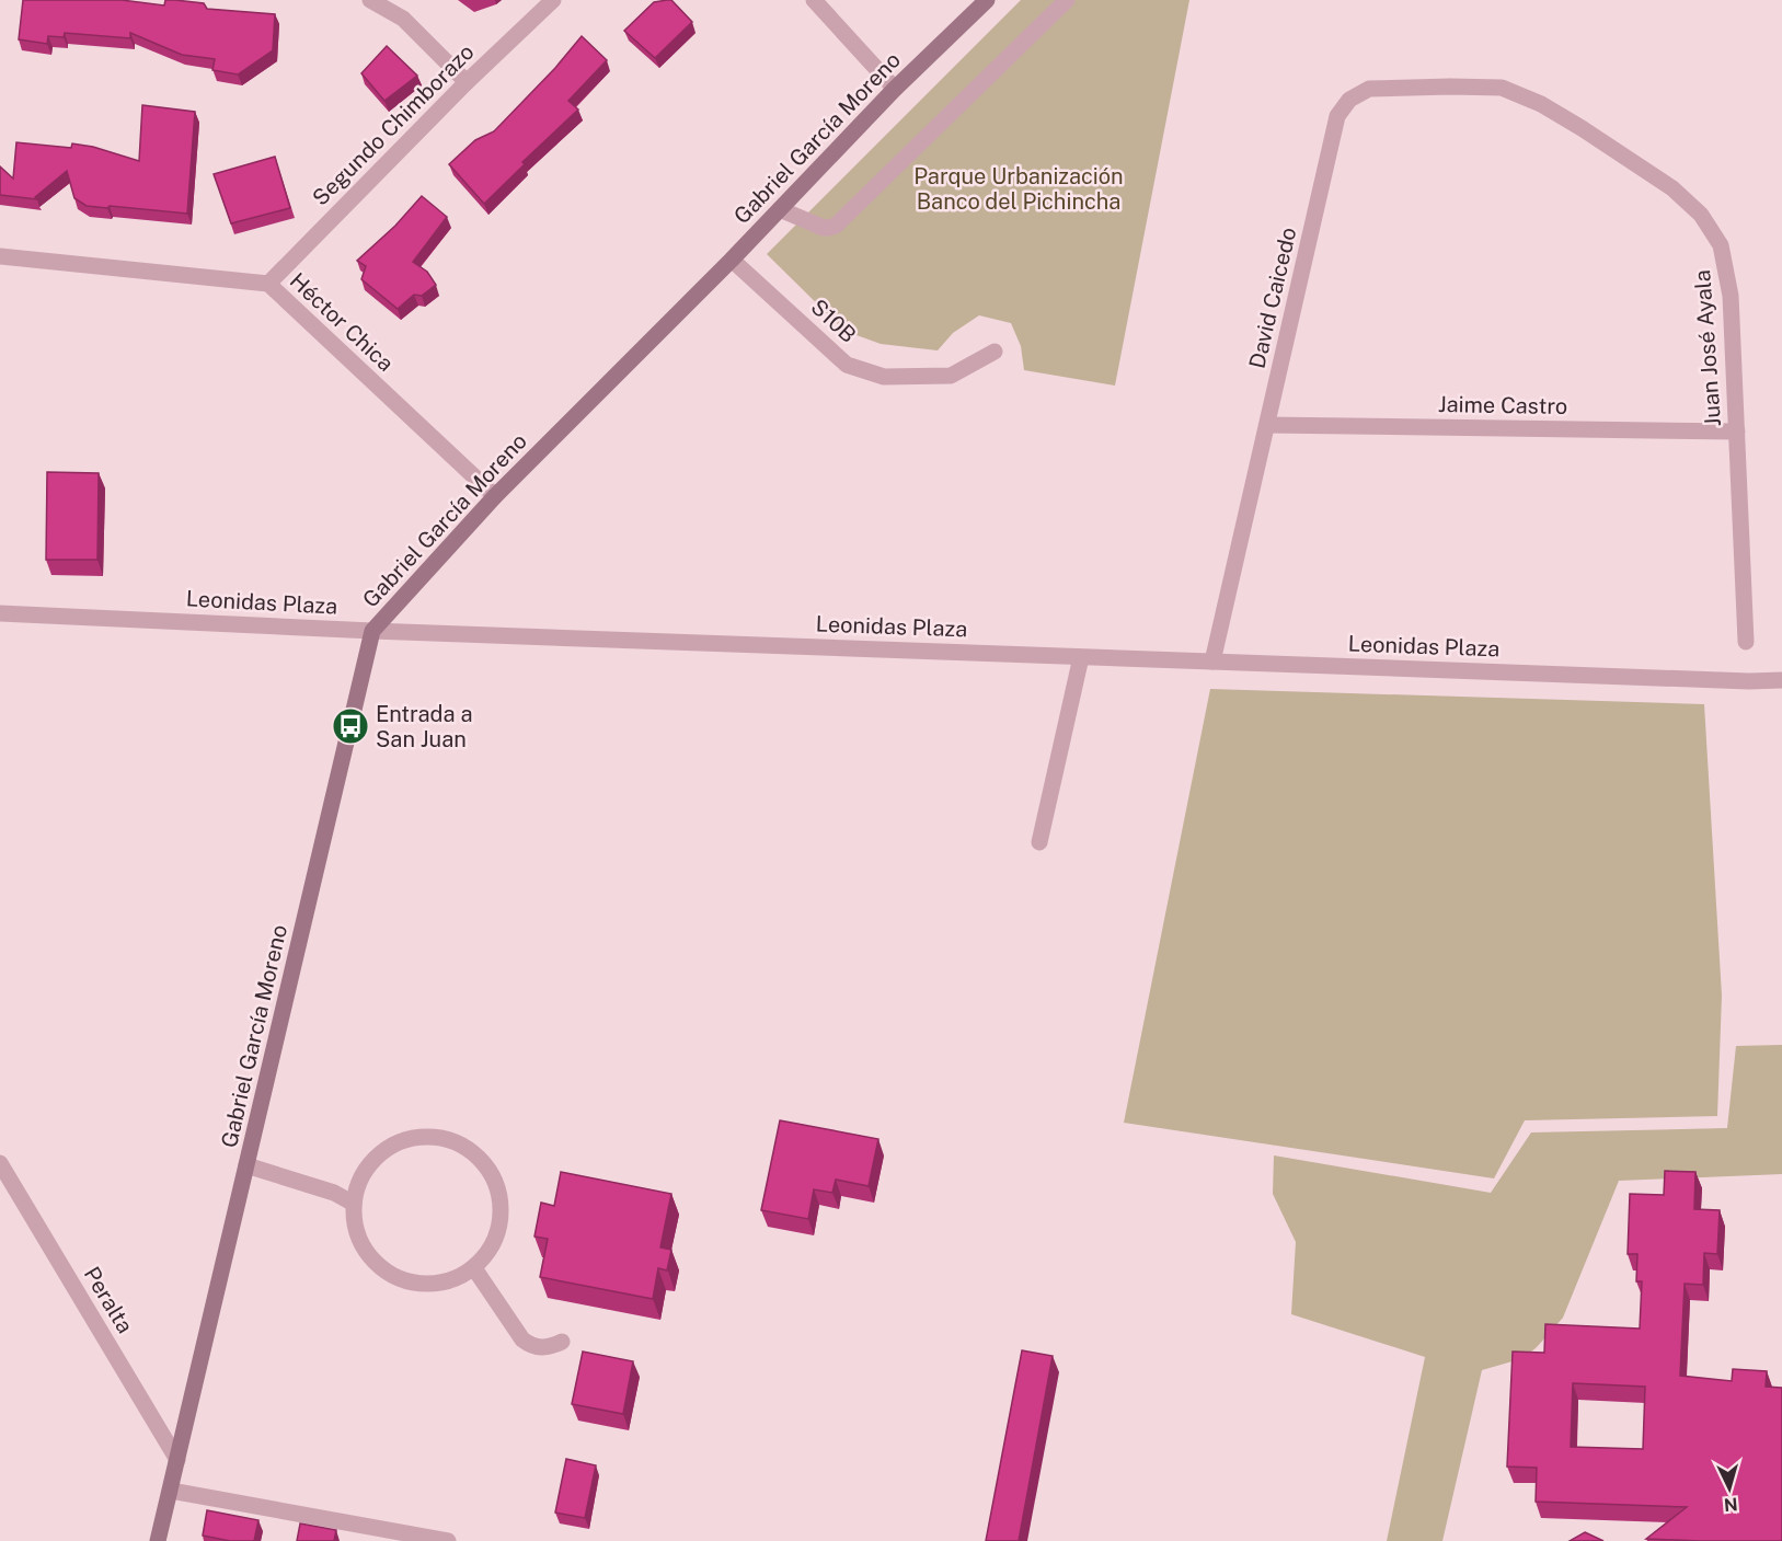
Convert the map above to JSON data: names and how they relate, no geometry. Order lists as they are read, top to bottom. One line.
{"streets":{"street":["Segundo Chimborazo","Gabriel García Moreno","David Caicedo","S10B","Héctor Chica","Juan José Ayala","Jaime Castro","Leonidas Plaza","Peralta"]},"crossings":[["Segundo Chimborazo","Héctor Chica"],["Gabriel García Moreno","S10B"],["Gabriel García Moreno","Héctor Chica"],["Gabriel García Moreno","Leonidas Plaza"],["Gabriel García Moreno","Peralta"],["David Caicedo","Juan José Ayala"],["David Caicedo","Jaime Castro"],["David Caicedo","Leonidas Plaza"],["Juan José Ayala","Jaime Castro"]],"parks":["Parque Urbanización Banco del Pichincha"],"places":{"bus stop":["Entrada a San Juan"]},"north":"bottom"}
